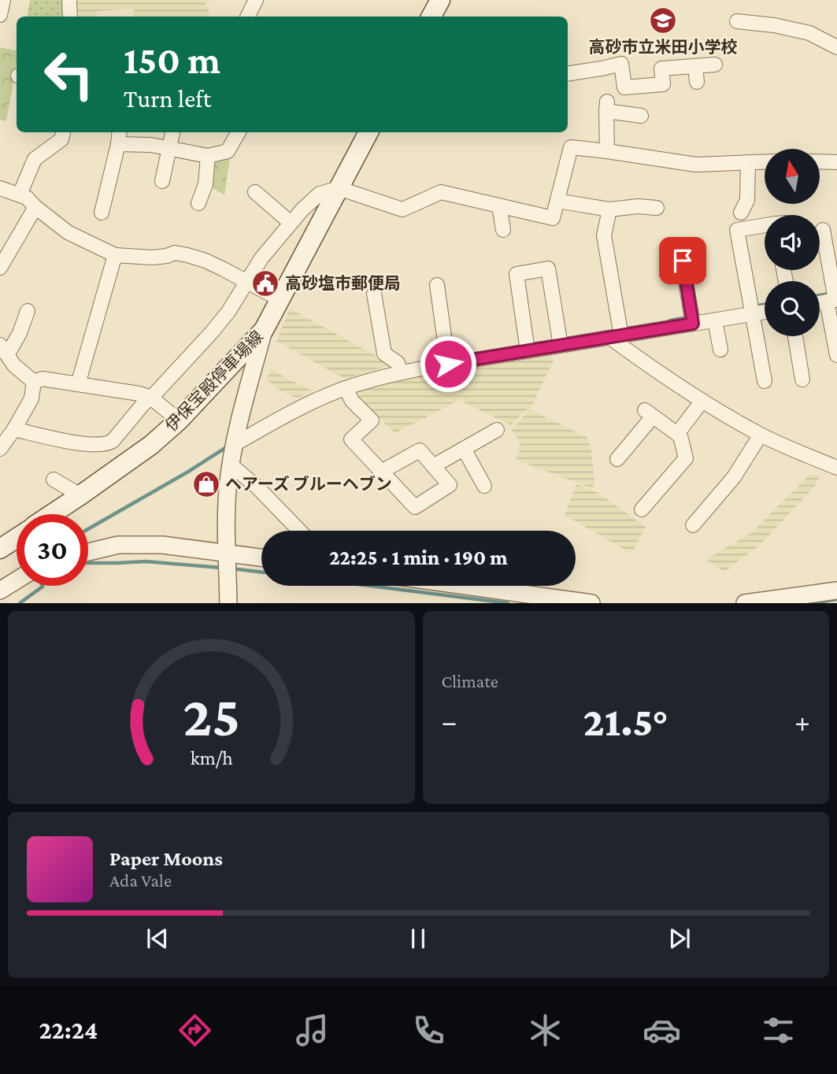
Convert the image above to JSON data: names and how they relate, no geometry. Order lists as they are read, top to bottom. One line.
{"streets":{"main road":["伊保宝殿停車場線"]},"places":{"school or university":["高砂市立米田小学校"],"public building":["高砂塩市郵便局"],"shop":["ヘアーズ ブルーヘブン"]},"north":"top","page":{"turn":["150 m","Turn left"],"limit":"30","trip":"22:25 · 1 min · 190 m","tile":"Climate","heat":["−","21.5°","+"],"song":["Paper Moons","Ada Vale"],"tabs":"22:24","gauge":["25","km/h"]}}
